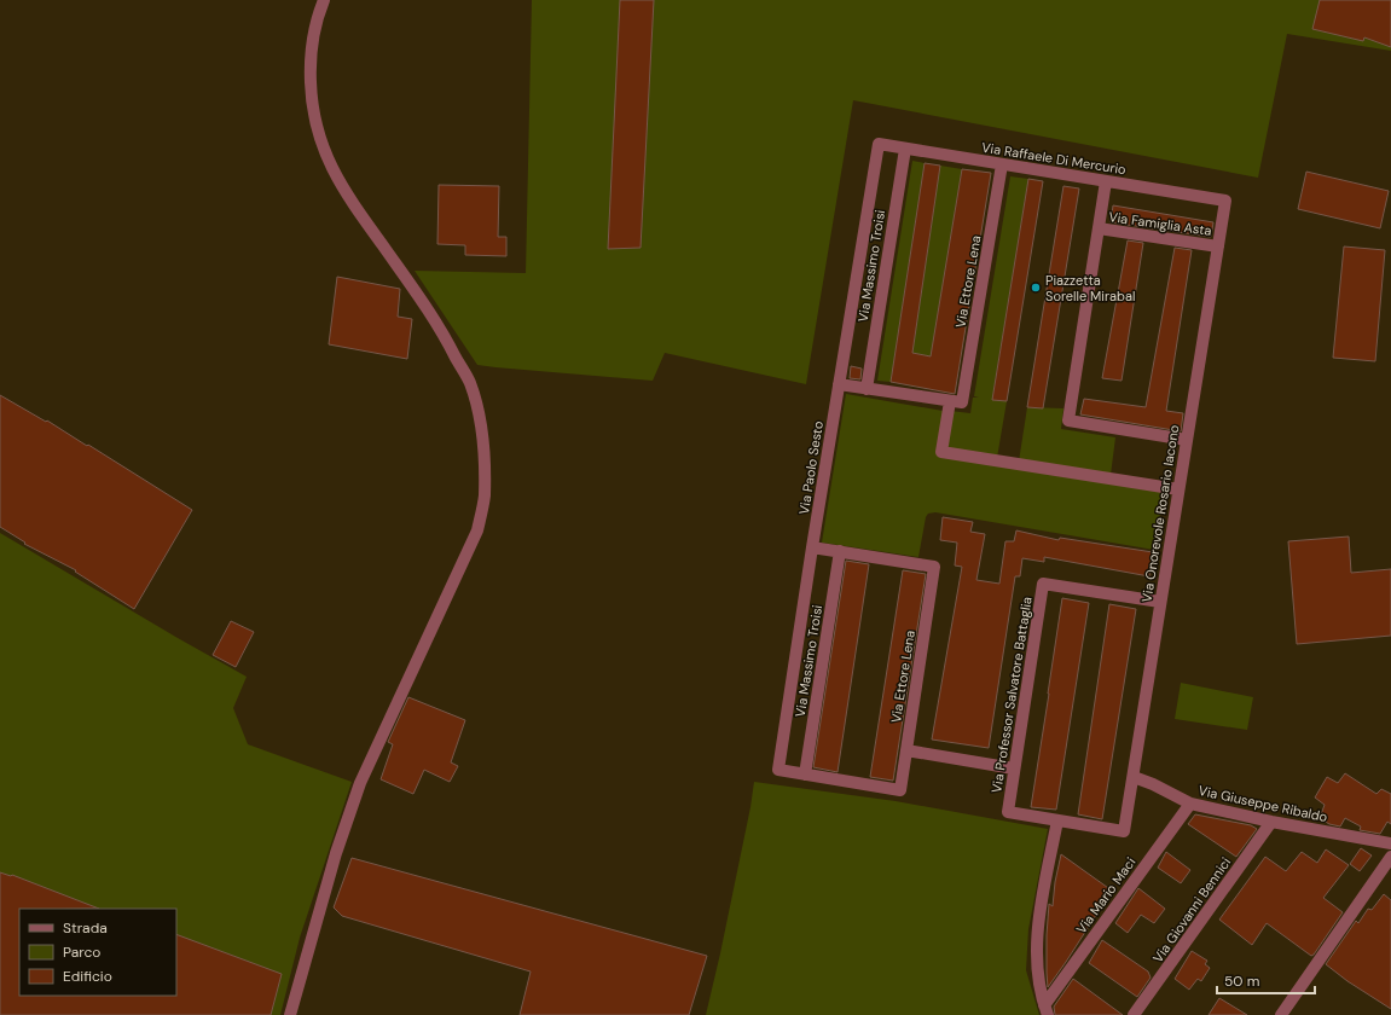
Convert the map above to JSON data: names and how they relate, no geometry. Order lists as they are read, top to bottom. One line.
{"streets":{"street":["Via Raffaele Di Mercurio","Via Famiglia Asta","Via Massimo Troisi","Via Ettore Lena","Via Paolo Sesto","Via Onorevole Rosario Iacono","Via Professor Salvatore Battaglia","Via Giuseppe Ribaldo","Via Mario Maci","Via Giovanni Bennici"]},"crossings":[["Via Raffaele Di Mercurio","Via Massimo Troisi"],["Via Raffaele Di Mercurio","Via Ettore Lena"],["Via Raffaele Di Mercurio","Via Paolo Sesto"],["Via Raffaele Di Mercurio","Via Onorevole Rosario Iacono"],["Via Famiglia Asta","Via Onorevole Rosario Iacono"],["Via Massimo Troisi","Via Ettore Lena"],["Via Massimo Troisi","Via Paolo Sesto"],["Via Ettore Lena","Via Paolo Sesto"],["Via Ettore Lena","Via Onorevole Rosario Iacono"],["Via Onorevole Rosario Iacono","Via Professor Salvatore Battaglia"],["Via Onorevole Rosario Iacono","Via Giuseppe Ribaldo"],["Via Giuseppe Ribaldo","Via Mario Maci"],["Via Giuseppe Ribaldo","Via Giovanni Bennici"]],"places":["Piazzetta Sorelle Mirabal"],"legend":["Strada","Parco","Edificio"],"scale_bar":"50 m"}
